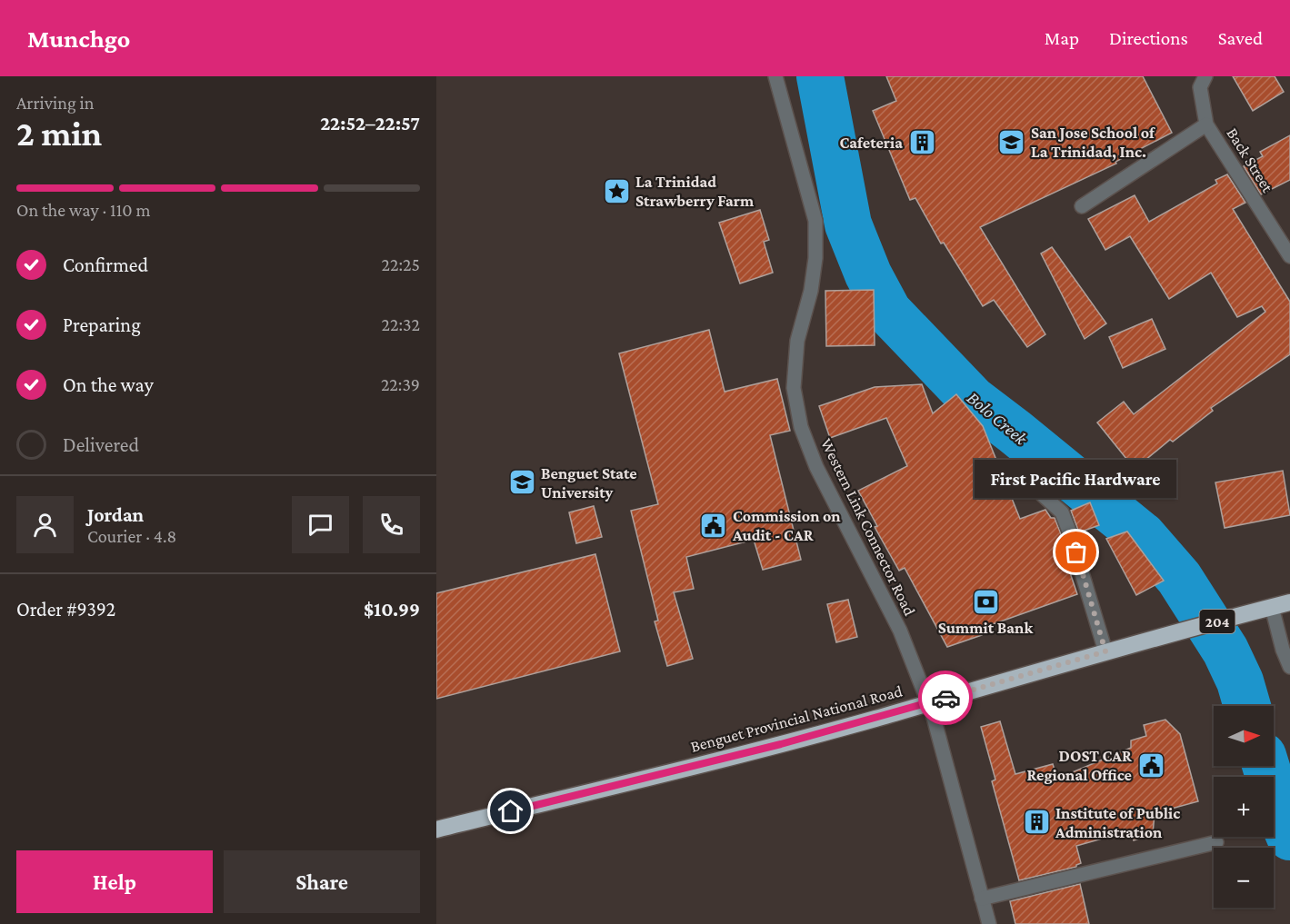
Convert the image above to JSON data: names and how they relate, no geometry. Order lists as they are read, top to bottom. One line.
{"streets":{"highway":["204","Benguet Provincial National Road"],"street":["Back Street","Western Link Connector Road"]},"crossings":[["Western Link Connector Road","Benguet Provincial National Road"]],"water":["Bolo Creek"],"places":{"school or university":["San Jose School of La Trinidad, Inc.","Benguet State University"],"building":["Cafeteria","Institute of Public Administration"],"place":["La Trinidad Strawberry Farm"],"public building":["Commission on Audit - CAR","DOST CAR Regional Office"],"other":["First Pacific Hardware"],"bank":["Summit Bank"]},"north":"right","page":{"header":"Munchgo","nav":["Map","Directions","Saved"],"heading":["2 min","Arriving in","22:52–22:57"],"panel":["Jordan","Courier · 4.8","Order #9392","$10.99"],"bar":"On the way · 110 m","list":[["Confirmed","22:25"],["Preparing","22:32"],["On the way","22:39"],"Delivered"],"bubble":"First Pacific Hardware","map_buttons":["+","−"],"buttons":["Help","Share"]}}
